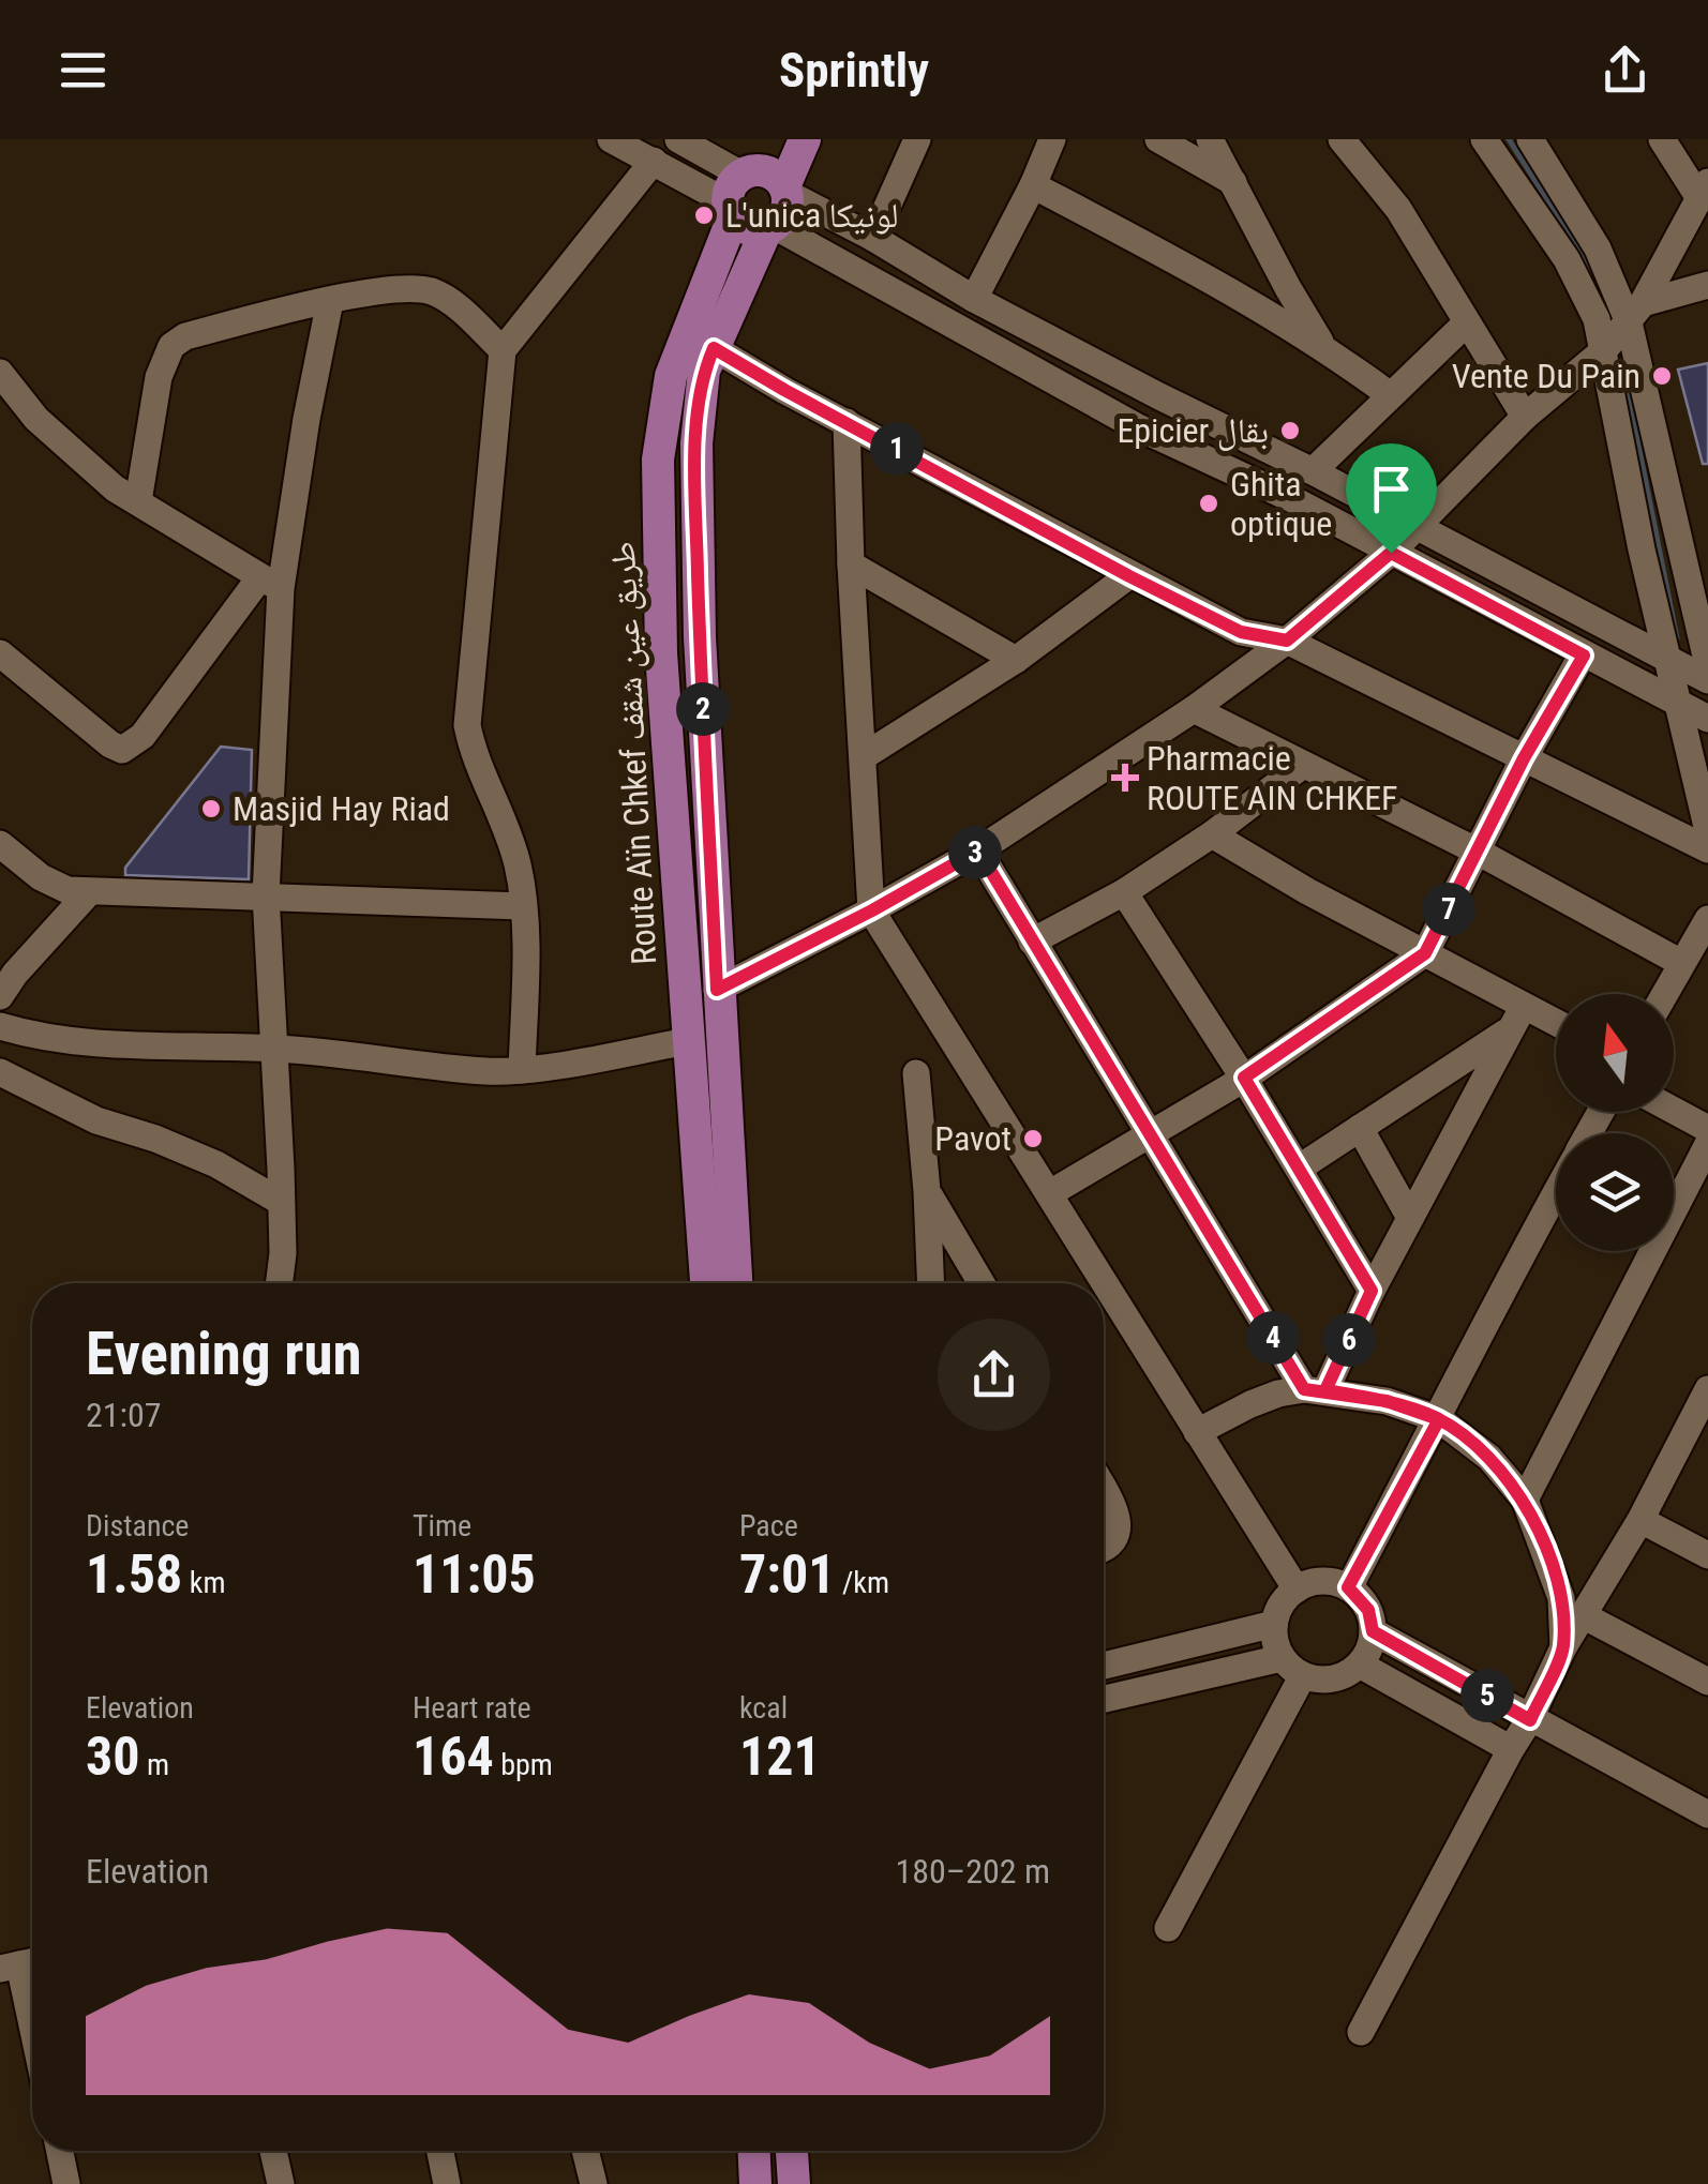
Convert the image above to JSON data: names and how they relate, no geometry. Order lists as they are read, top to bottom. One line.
{"streets":{"main road":["Route Aïn Chkef طريق عين شقف"]},"places":{"other":["L'unica لونيكا","Vente Du Pain","Epicier بقال","Ghita optique","Masjid Hay Riad","Pavot"],"health":["Pharmacie ROUTE AIN CHKEF"]},"north":"top","page":{"header":"Sprintly","pins":["1","2","3","7","4","6","5"],"heading":["Evening run","21:07"],"stats":[["Distance","1.58 km"],["Time","11:05"],["Pace","7:01 /km"],["Elevation","30 m"],["Heart rate","164 bpm"],["kcal","121"]],"chart":["Elevation","180–202 m"]}}
